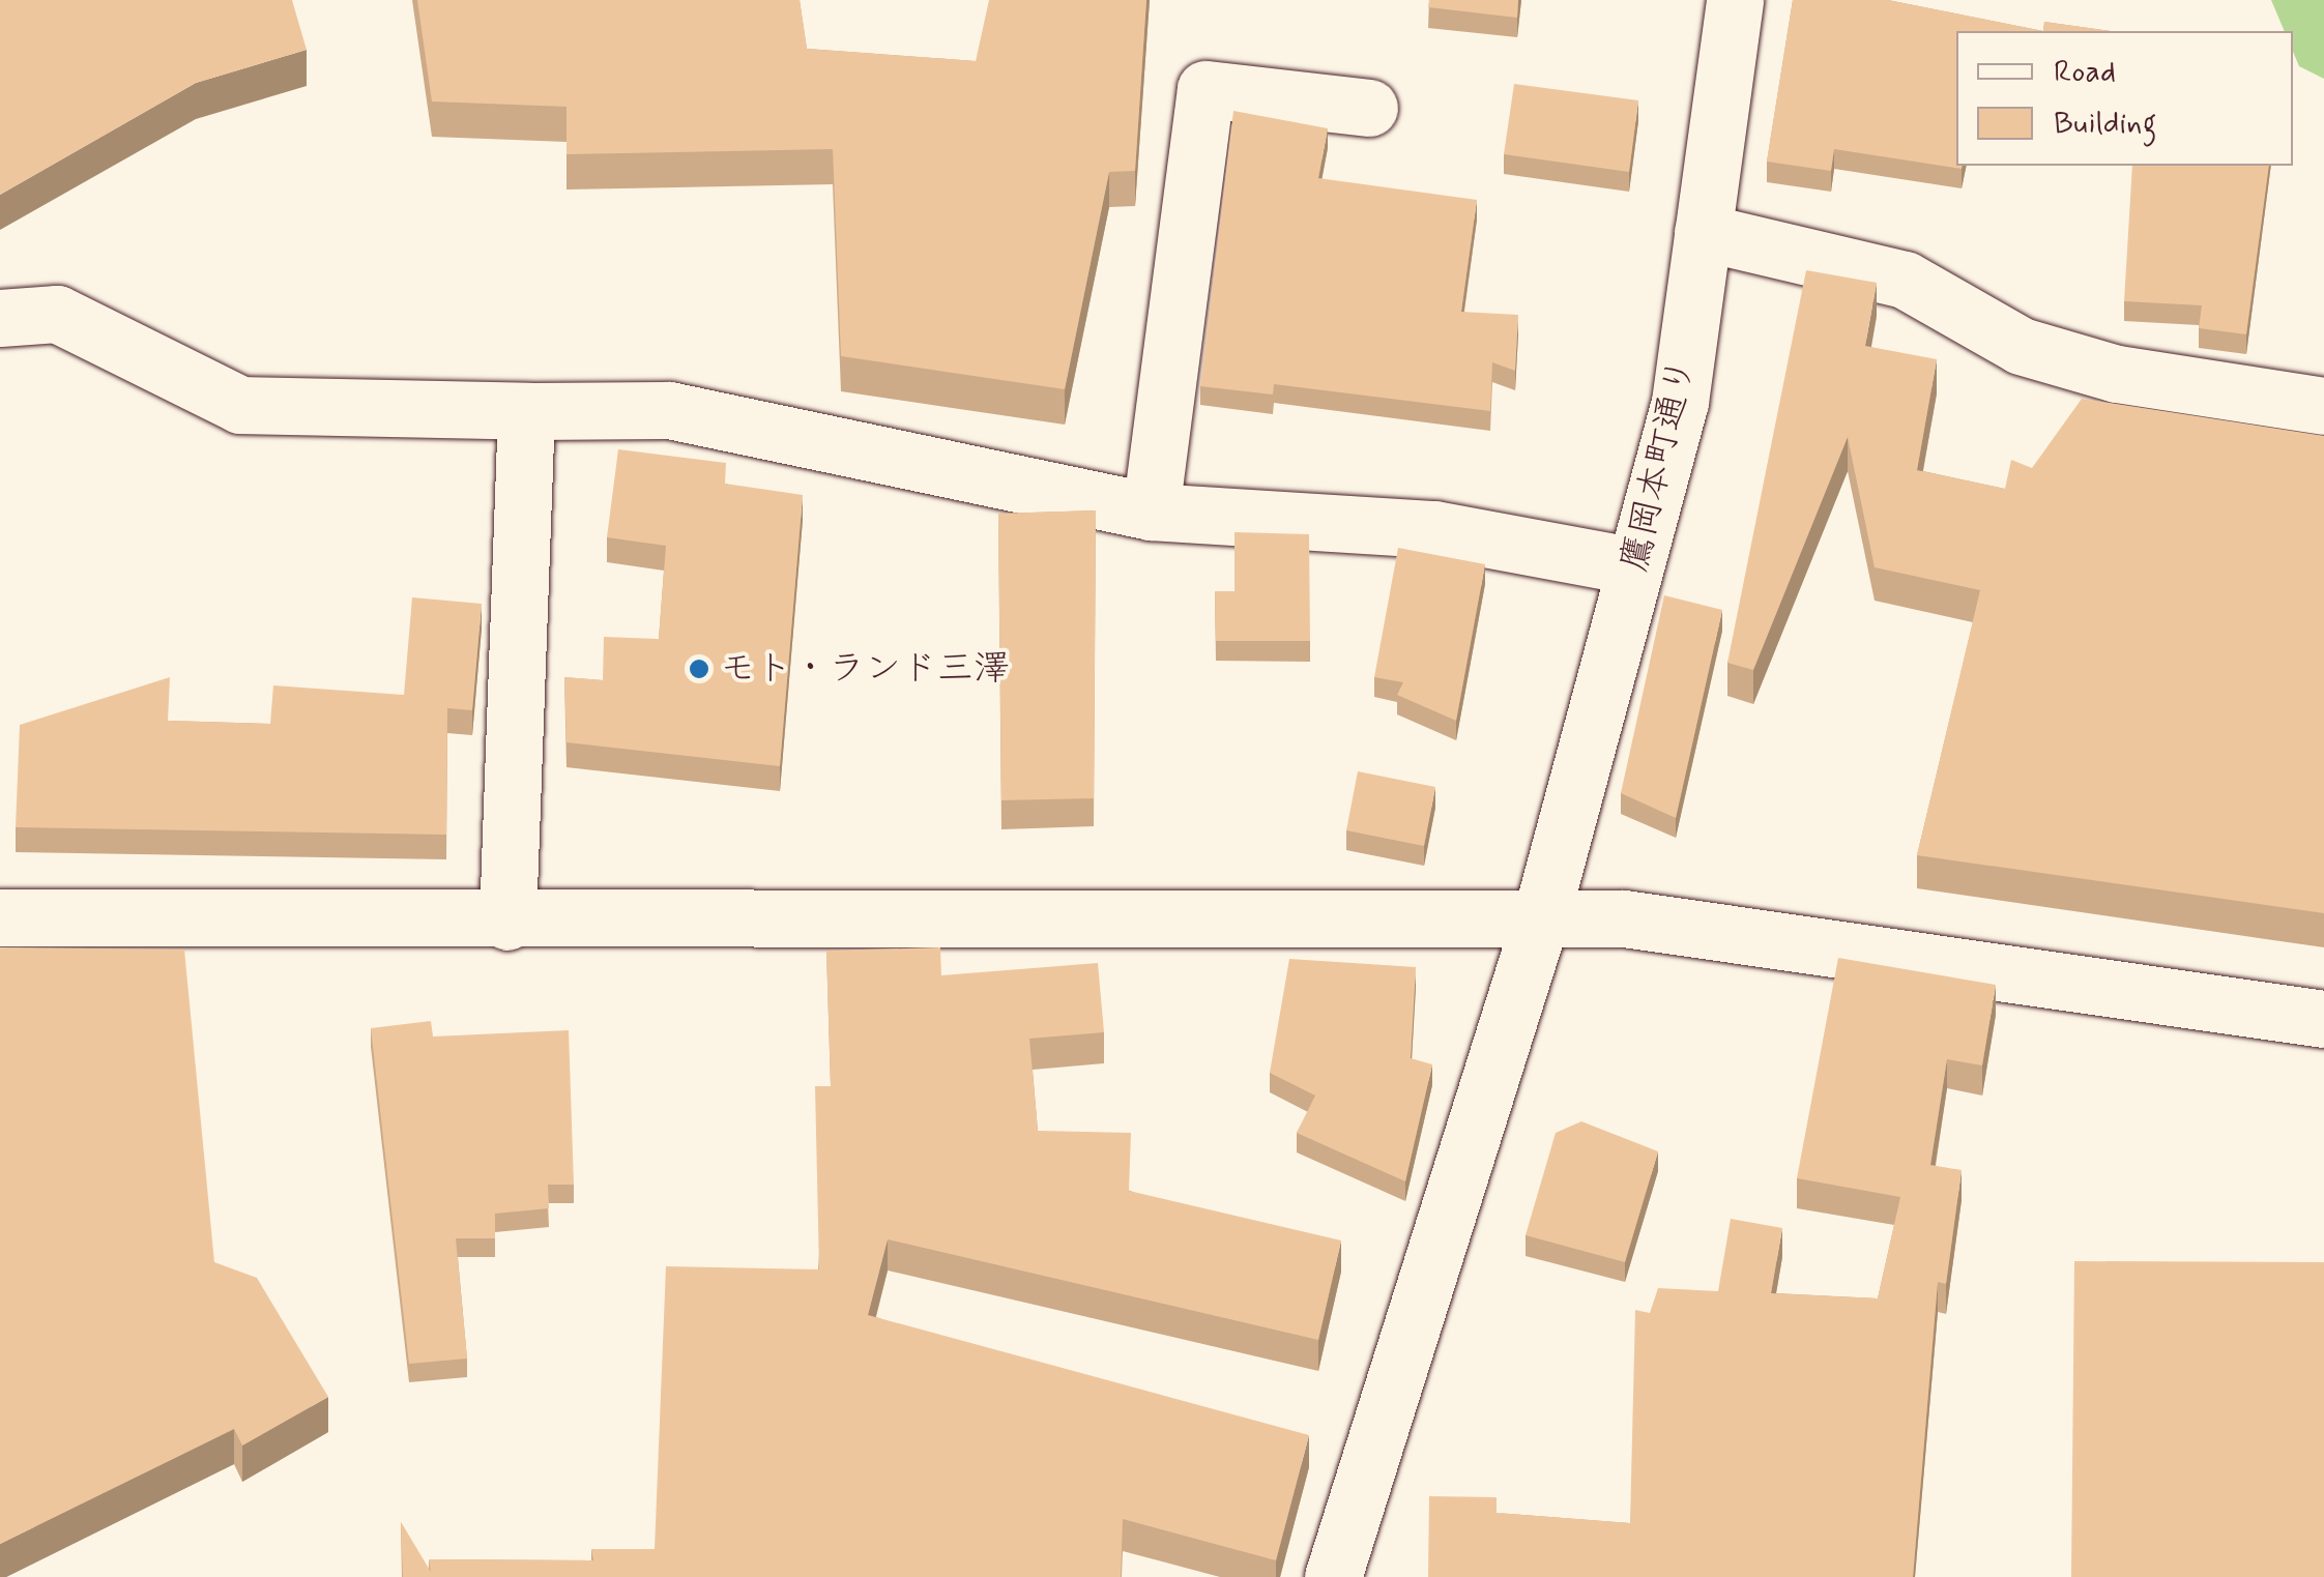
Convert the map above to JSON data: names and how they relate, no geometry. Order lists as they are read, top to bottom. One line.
{"streets":{"street":["鷹岡本町通り"]},"places":["モト・ランド三澤"],"legend":["Road","Building"]}
